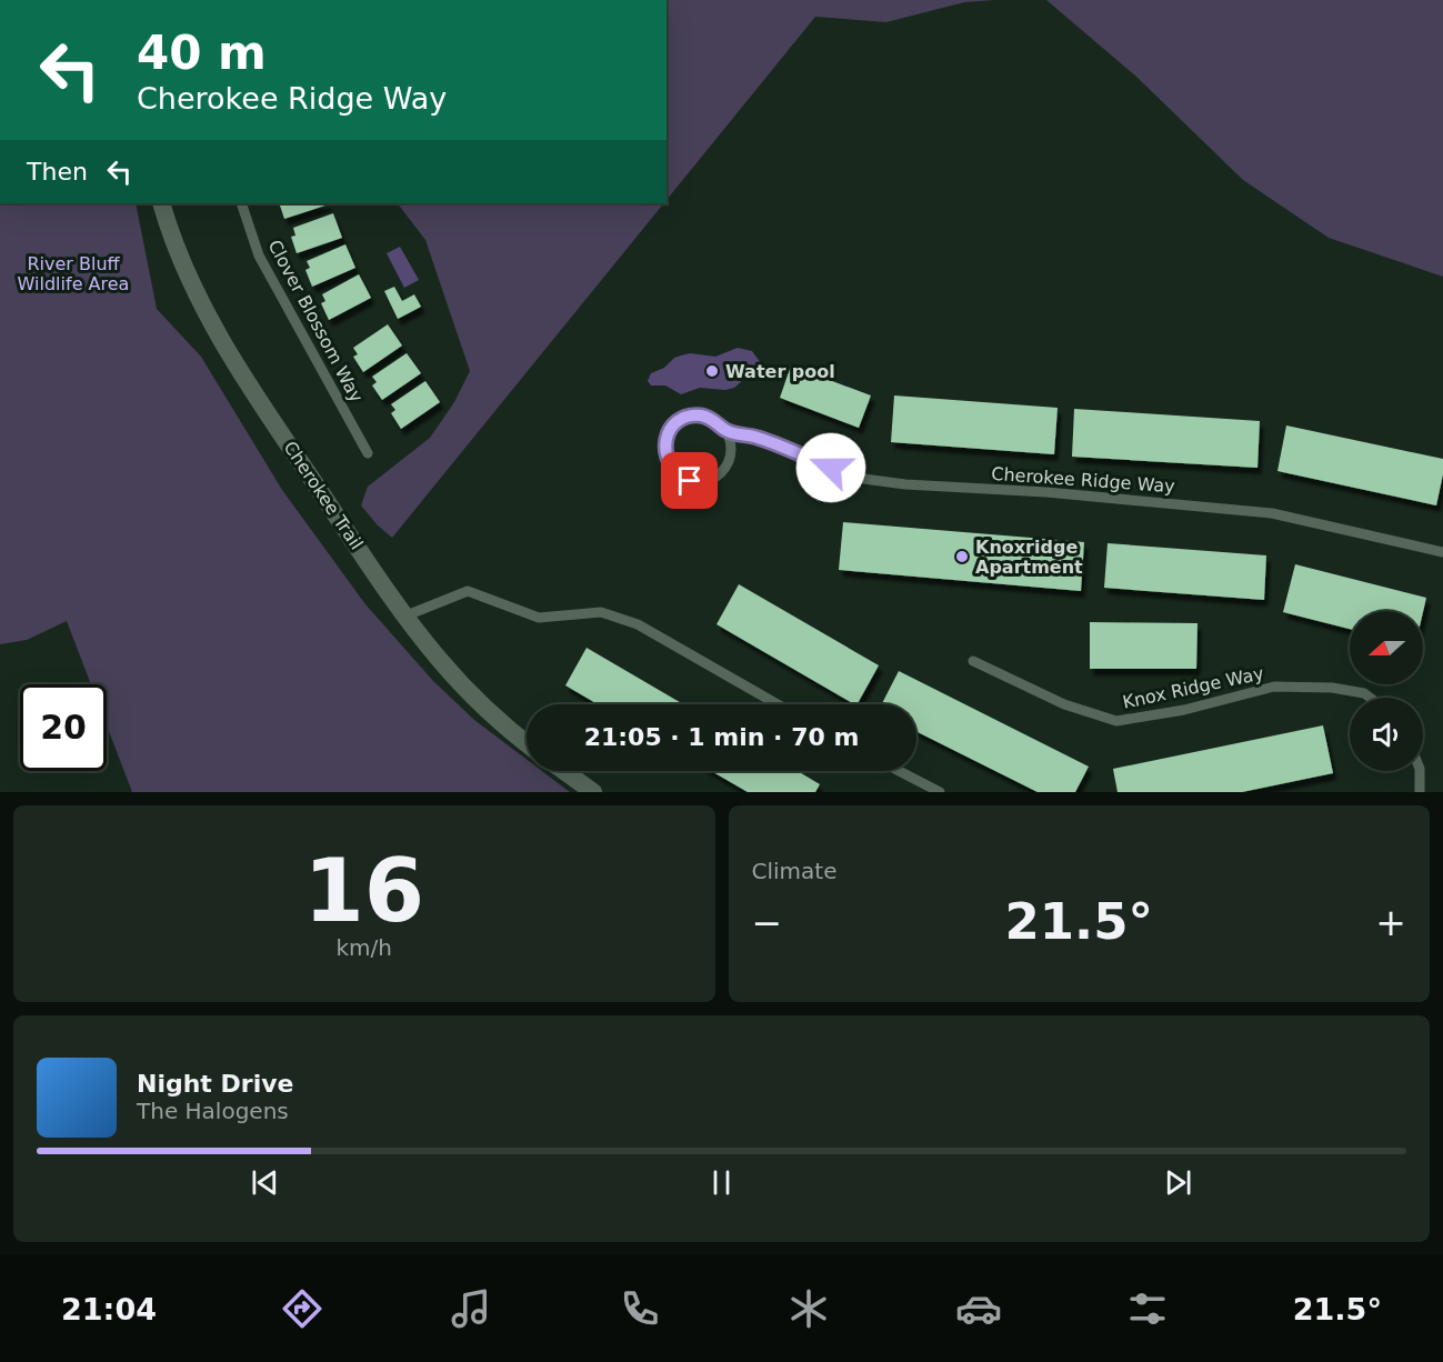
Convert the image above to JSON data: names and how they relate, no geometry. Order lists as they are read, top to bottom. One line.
{"streets":{"street":["Cherokee Trail"],"lane":["Clover Blossom Way","Cherokee Ridge Way","Knox Ridge Way"]},"parks":["River Bluff Wildlife Area"],"places":["Water pool","Knoxridge Apartment"],"north":"left","page":{"turn":["40 m","Cherokee Ridge Way"],"then":"Then","limit":"20","trip":"21:05 · 1 min · 70 m","tile":[["16","km/h"],"Climate"],"heat":["−","21.5°","+"],"song":["Night Drive","The Halogens"],"tabs":["21:04","21.5°"]}}
